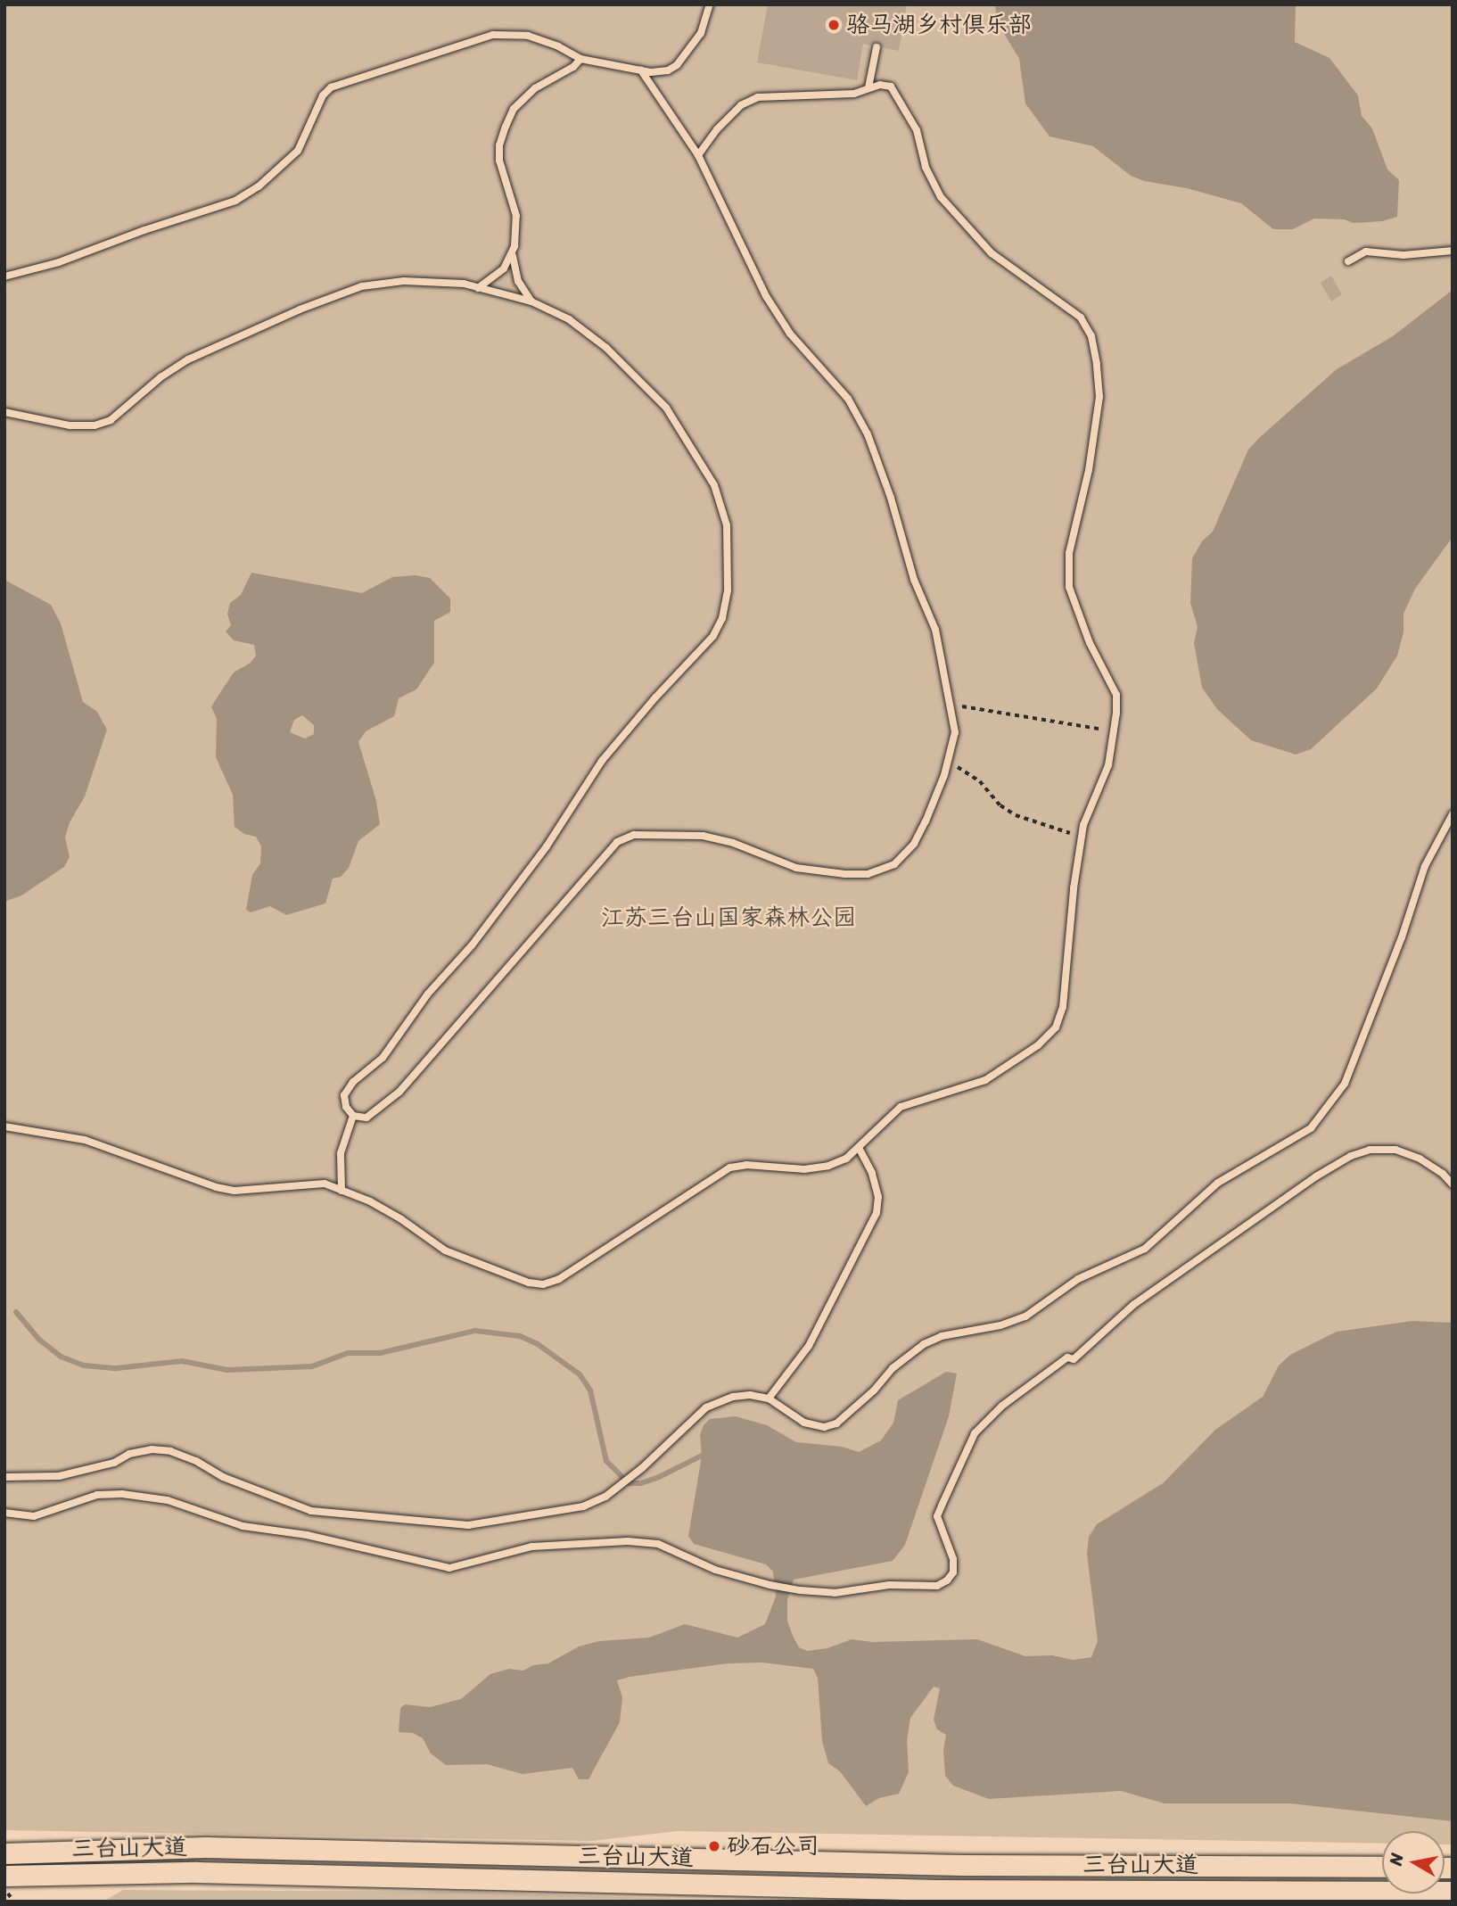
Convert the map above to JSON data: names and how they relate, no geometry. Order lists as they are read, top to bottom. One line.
{"streets":{"main road":["三台山大道"]},"parks":["江苏三台山国家森林公园"],"places":["骆马湖乡村俱乐部","砂石公司"],"north":"left"}
